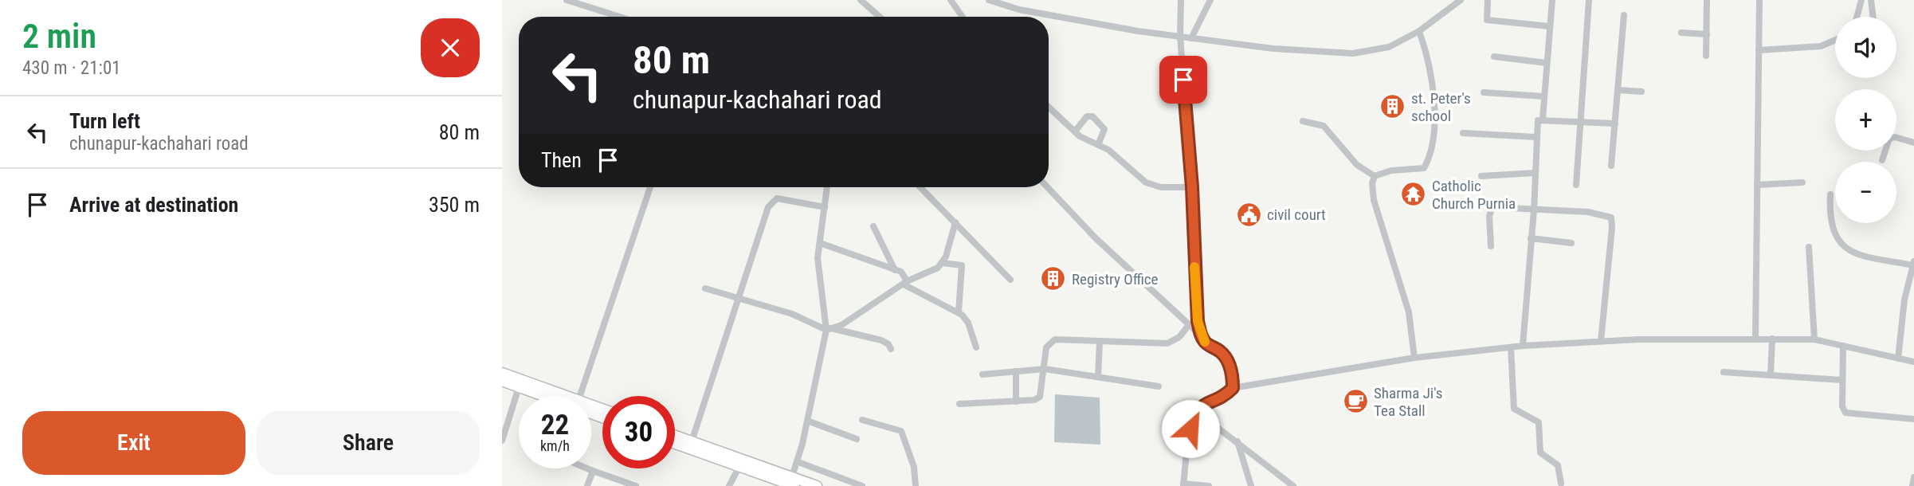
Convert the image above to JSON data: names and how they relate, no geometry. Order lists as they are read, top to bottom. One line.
{"places":{"building":["st. Peter's school","Registry Office"],"temple":["Catholic Church Purnia"],"public building":["civil court"],"cafe":["Sharma Ji's Tea Stall"]},"page":{"heading":["2 min","430 m · 21:01"],"map_buttons":["+","−"],"turn":["80 m","chunapur-kachahari road"],"list":[{"name":"Turn left","note":"chunapur-kachahari road","value":"80 m"},{"name":"Arrive at destination","value":"350 m"}],"then":"Then","speed":"22 km/h","limit":"30","buttons":["Exit","Share"]}}
